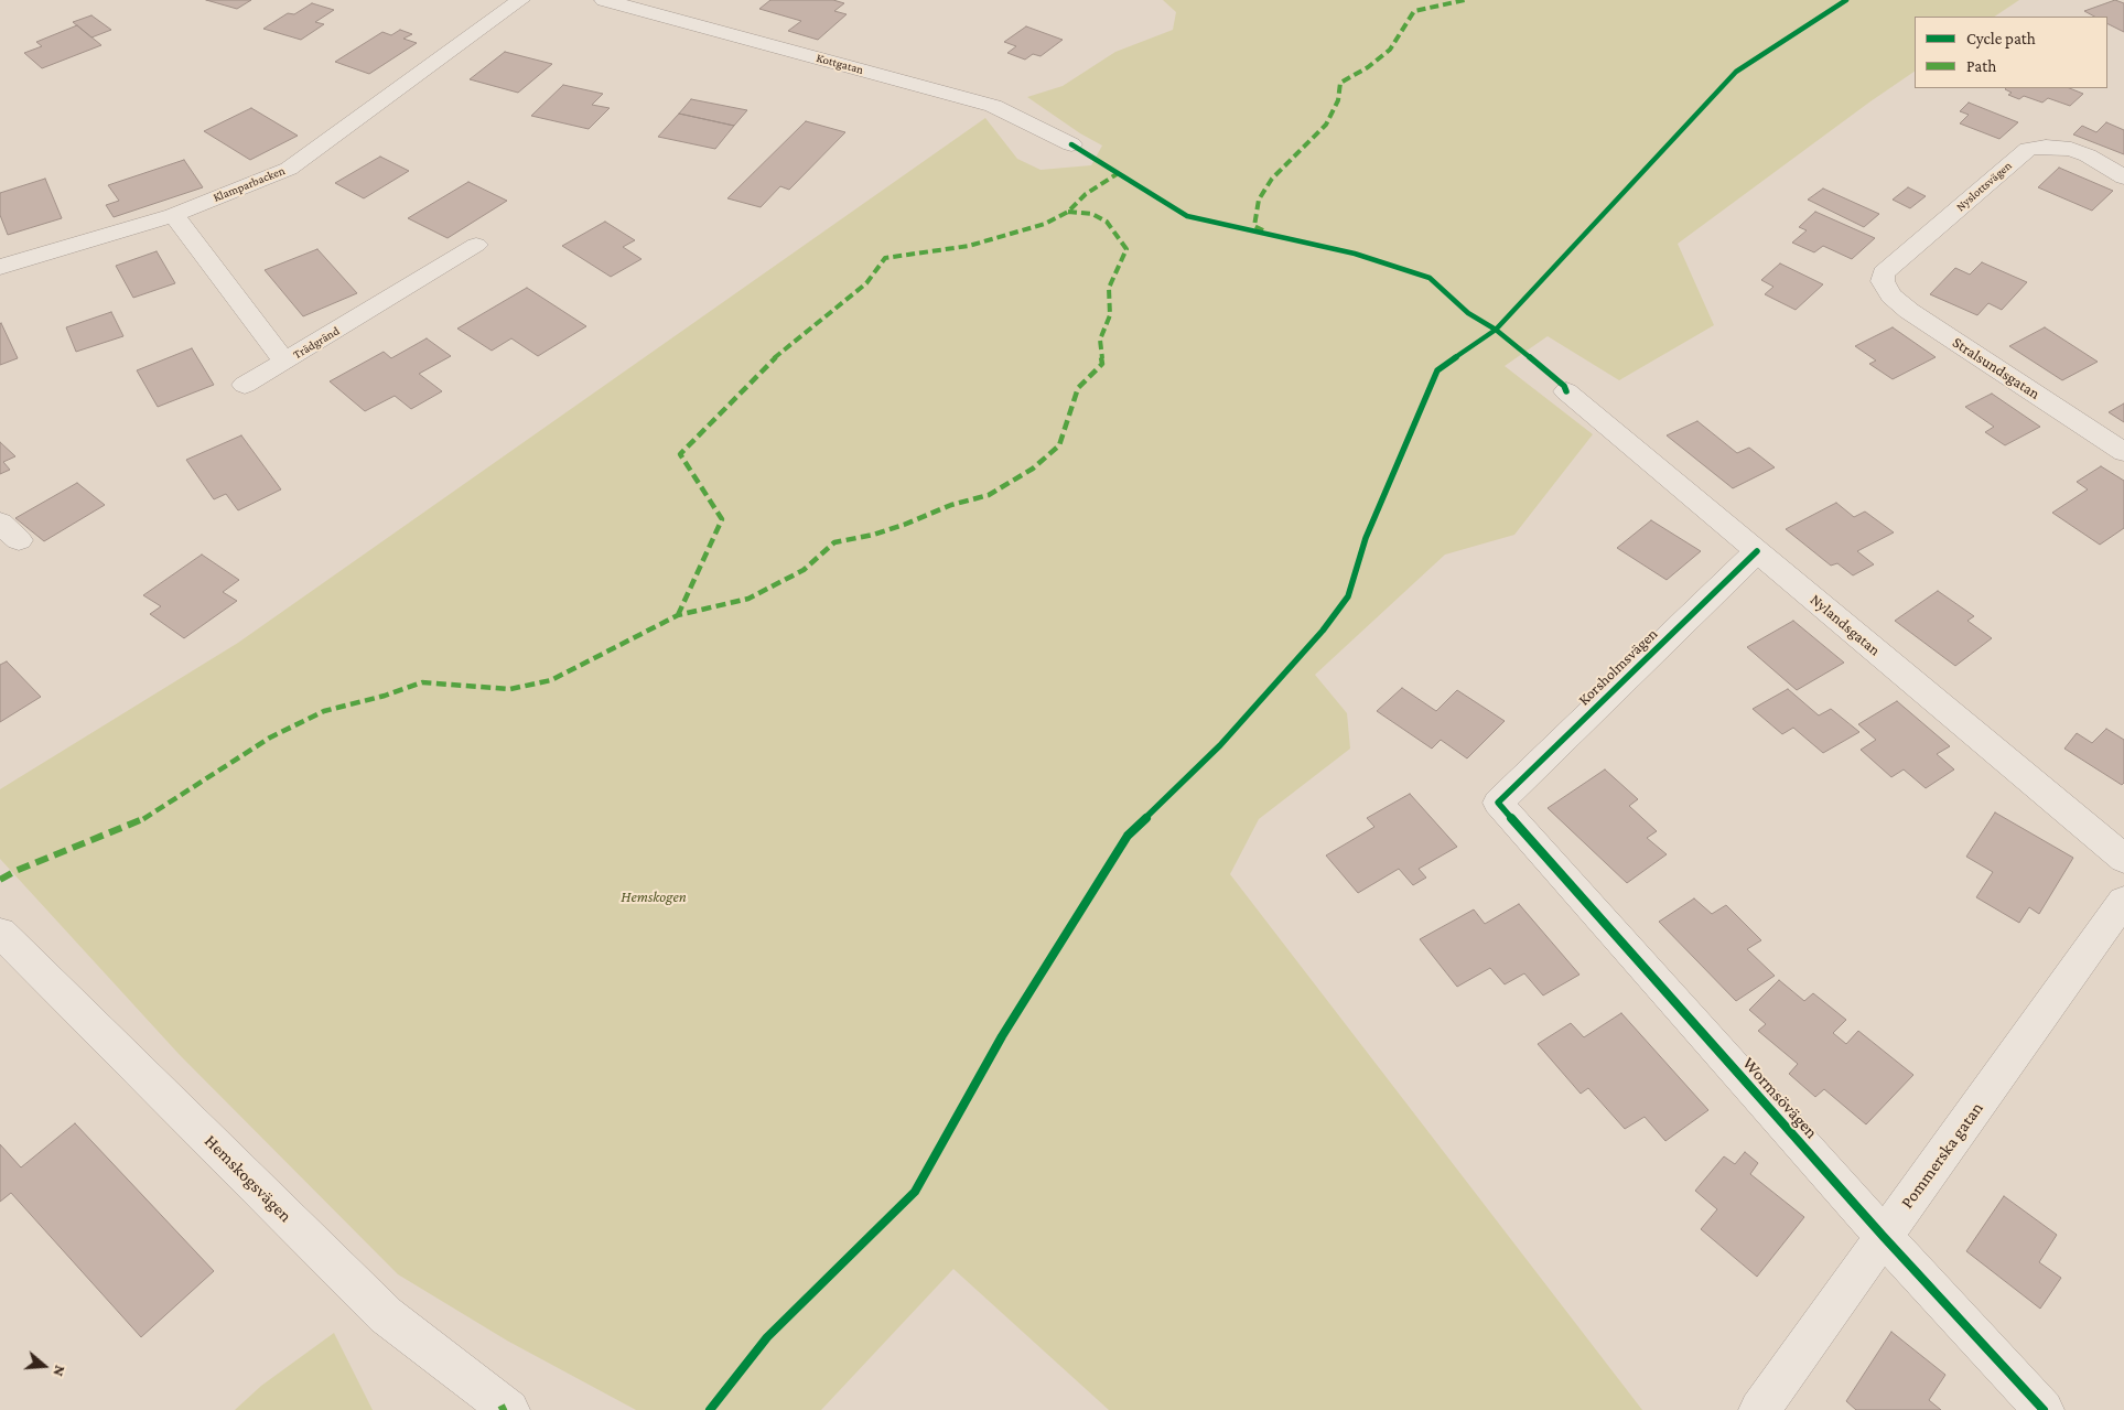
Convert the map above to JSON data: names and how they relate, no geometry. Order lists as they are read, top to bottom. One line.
{"streets":{"street":["Kottgatan","Klamparbacken","Nyslottsvägen","Trädgränd","Stralsundsgatan","Nylandsgatan","Korsholmsvägen","Wormsövägen","Pommerska gatan","Hemskogsvägen"]},"crossings":[["Klamparbacken","Trädgränd"],["Nyslottsvägen","Stralsundsgatan"],["Nylandsgatan","Korsholmsvägen"],["Korsholmsvägen","Wormsövägen"],["Wormsövägen","Pommerska gatan"]],"parks":["Hemskogen"],"legend":["Cycle path","Path"],"north":"right"}
